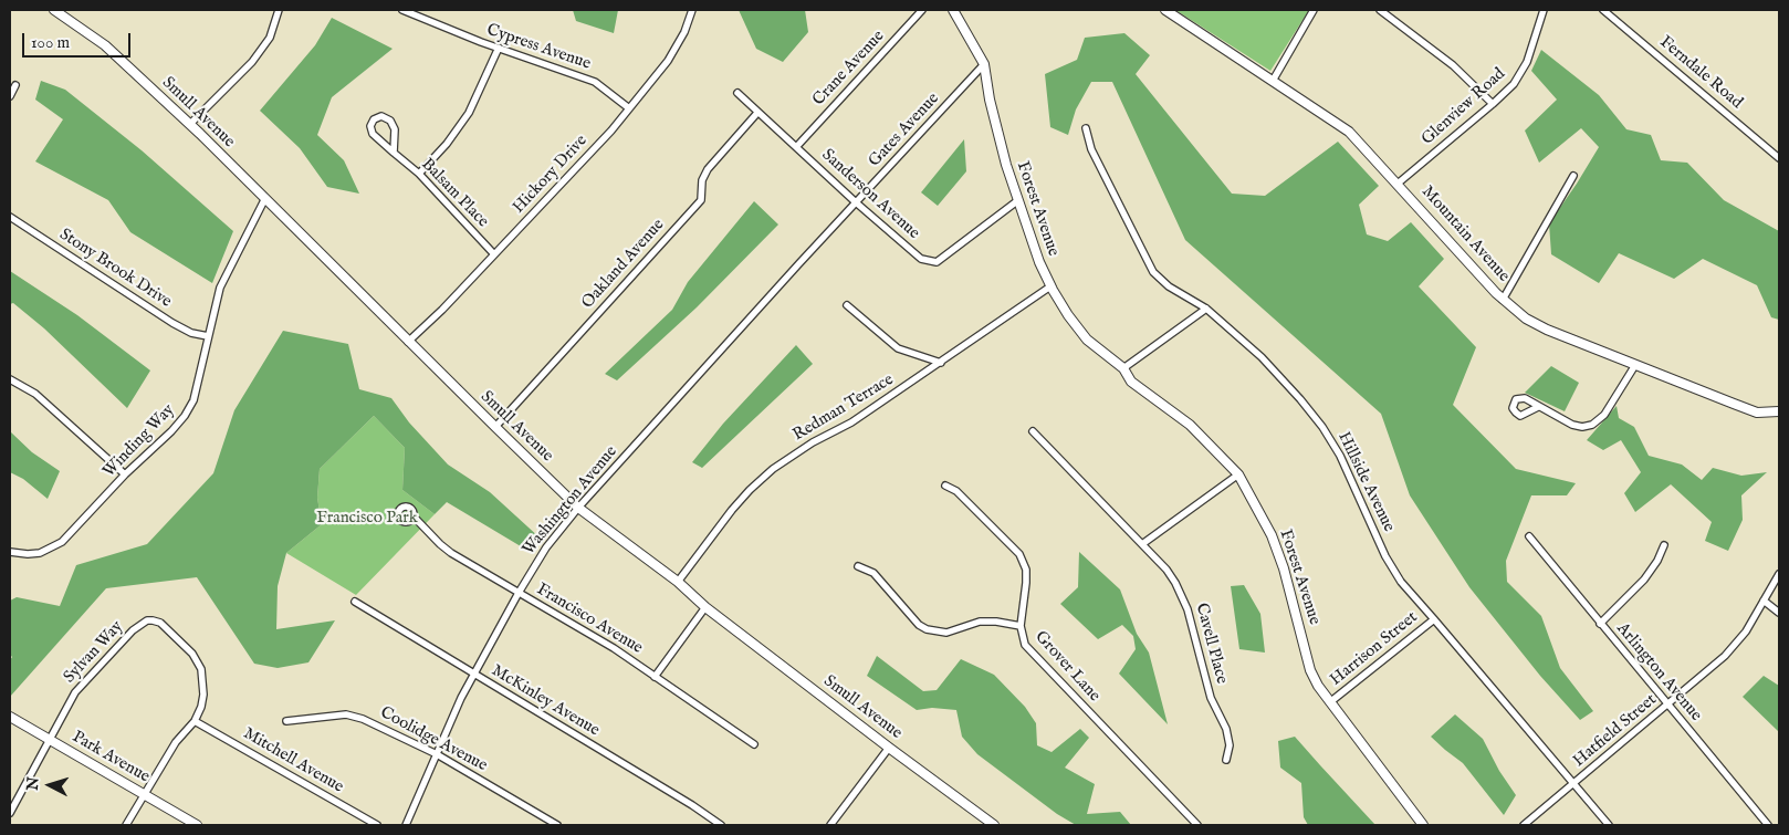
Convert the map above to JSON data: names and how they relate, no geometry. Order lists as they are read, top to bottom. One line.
{"streets":{"street":["Cypress Avenue","Crane Avenue","Ferndale Road","Glenview Road","Smull Avenue","Gates Avenue","Hickory Drive","Balsam Place","Sanderson Avenue","Forest Avenue","Mountain Avenue","Oakland Avenue","Stony Brook Drive","Redman Terrace","Winding Way","Hillside Avenue","Washington Avenue","Francisco Avenue","Cavell Place","Harrison Street","Sylvan Way","Grover Lane","Arlington Avenue","McKinley Avenue","Hatfield Street","Coolidge Avenue","Park Avenue","Mitchell Avenue"]},"crossings":[["Cypress Avenue","Hickory Drive"],["Crane Avenue","Sanderson Avenue"],["Glenview Road","Mountain Avenue"],["Smull Avenue","Hickory Drive"],["Smull Avenue","Oakland Avenue"],["Smull Avenue","Redman Terrace"],["Smull Avenue","Winding Way"],["Smull Avenue","Washington Avenue"],["Gates Avenue","Sanderson Avenue"],["Gates Avenue","Forest Avenue"],["Gates Avenue","Washington Avenue"],["Hickory Drive","Balsam Place"],["Sanderson Avenue","Forest Avenue"],["Sanderson Avenue","Oakland Avenue"],["Forest Avenue","Redman Terrace"],["Forest Avenue","Harrison Street"],["Stony Brook Drive","Winding Way"],["Hillside Avenue","Harrison Street"],["Hillside Avenue","Hatfield Street"],["Washington Avenue","Francisco Avenue"],["Washington Avenue","McKinley Avenue"],["Washington Avenue","Coolidge Avenue"],["Sylvan Way","Park Avenue"],["Sylvan Way","Mitchell Avenue"],["Arlington Avenue","Hatfield Street"]],"parks":["Francisco Park"],"scale_bar":"100 m","north":"left"}
